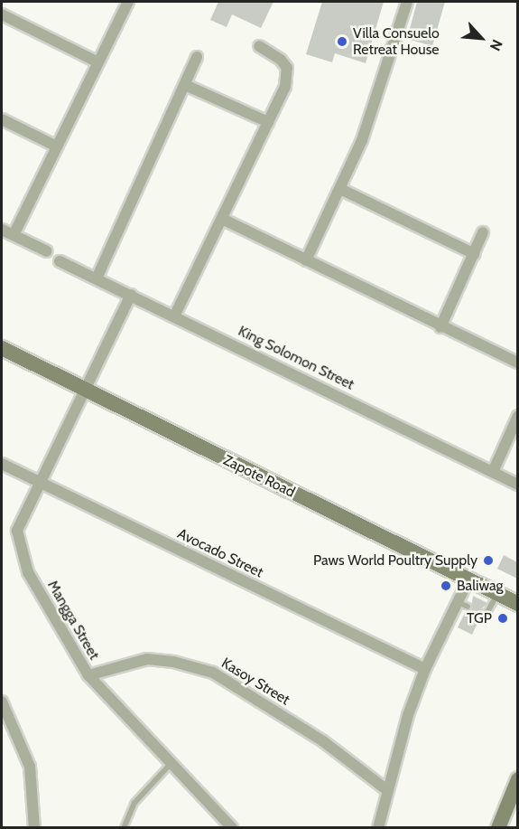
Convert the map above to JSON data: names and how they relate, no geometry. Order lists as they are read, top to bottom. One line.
{"streets":{"main road":["Zapote Road"],"street":["King Solomon Street","Avocado Street","Mangga Street","Kasoy Street"]},"crossings":[["King Solomon Street","Mangga Street"],["Zapote Road","Mangga Street"],["Avocado Street","Mangga Street"],["Mangga Street","Kasoy Street"]],"places":["Villa Consuelo Retreat House","Paws World Poultry Supply","Baliwag","TGP"],"north":"bottom right"}
